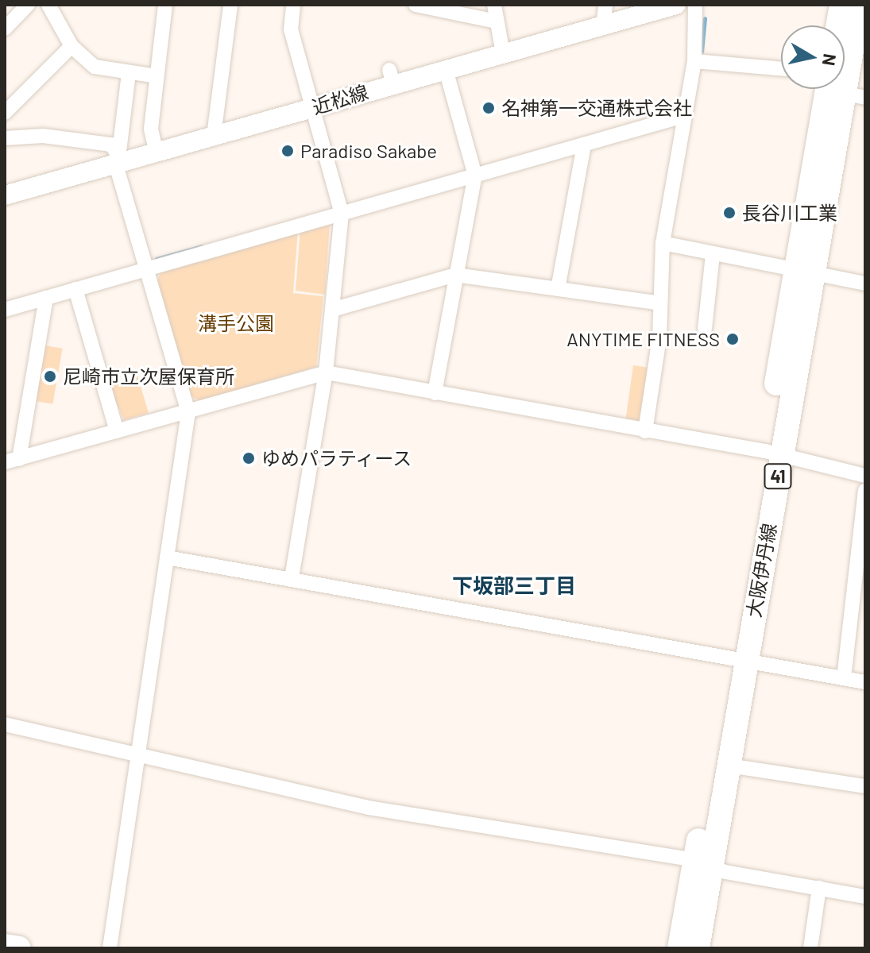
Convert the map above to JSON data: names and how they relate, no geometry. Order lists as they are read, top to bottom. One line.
{"streets":{"main road":["41","大阪伊丹線"],"street":["近松線"]},"districts":["下坂部三丁目"],"parks":["溝手公園"],"places":["名神第一交通株式会社","Paradiso Sakabe","長谷川工業","ANYTIME FITNESS","尼崎市立次屋保育所","ゆめパラティース"],"north":"right"}
